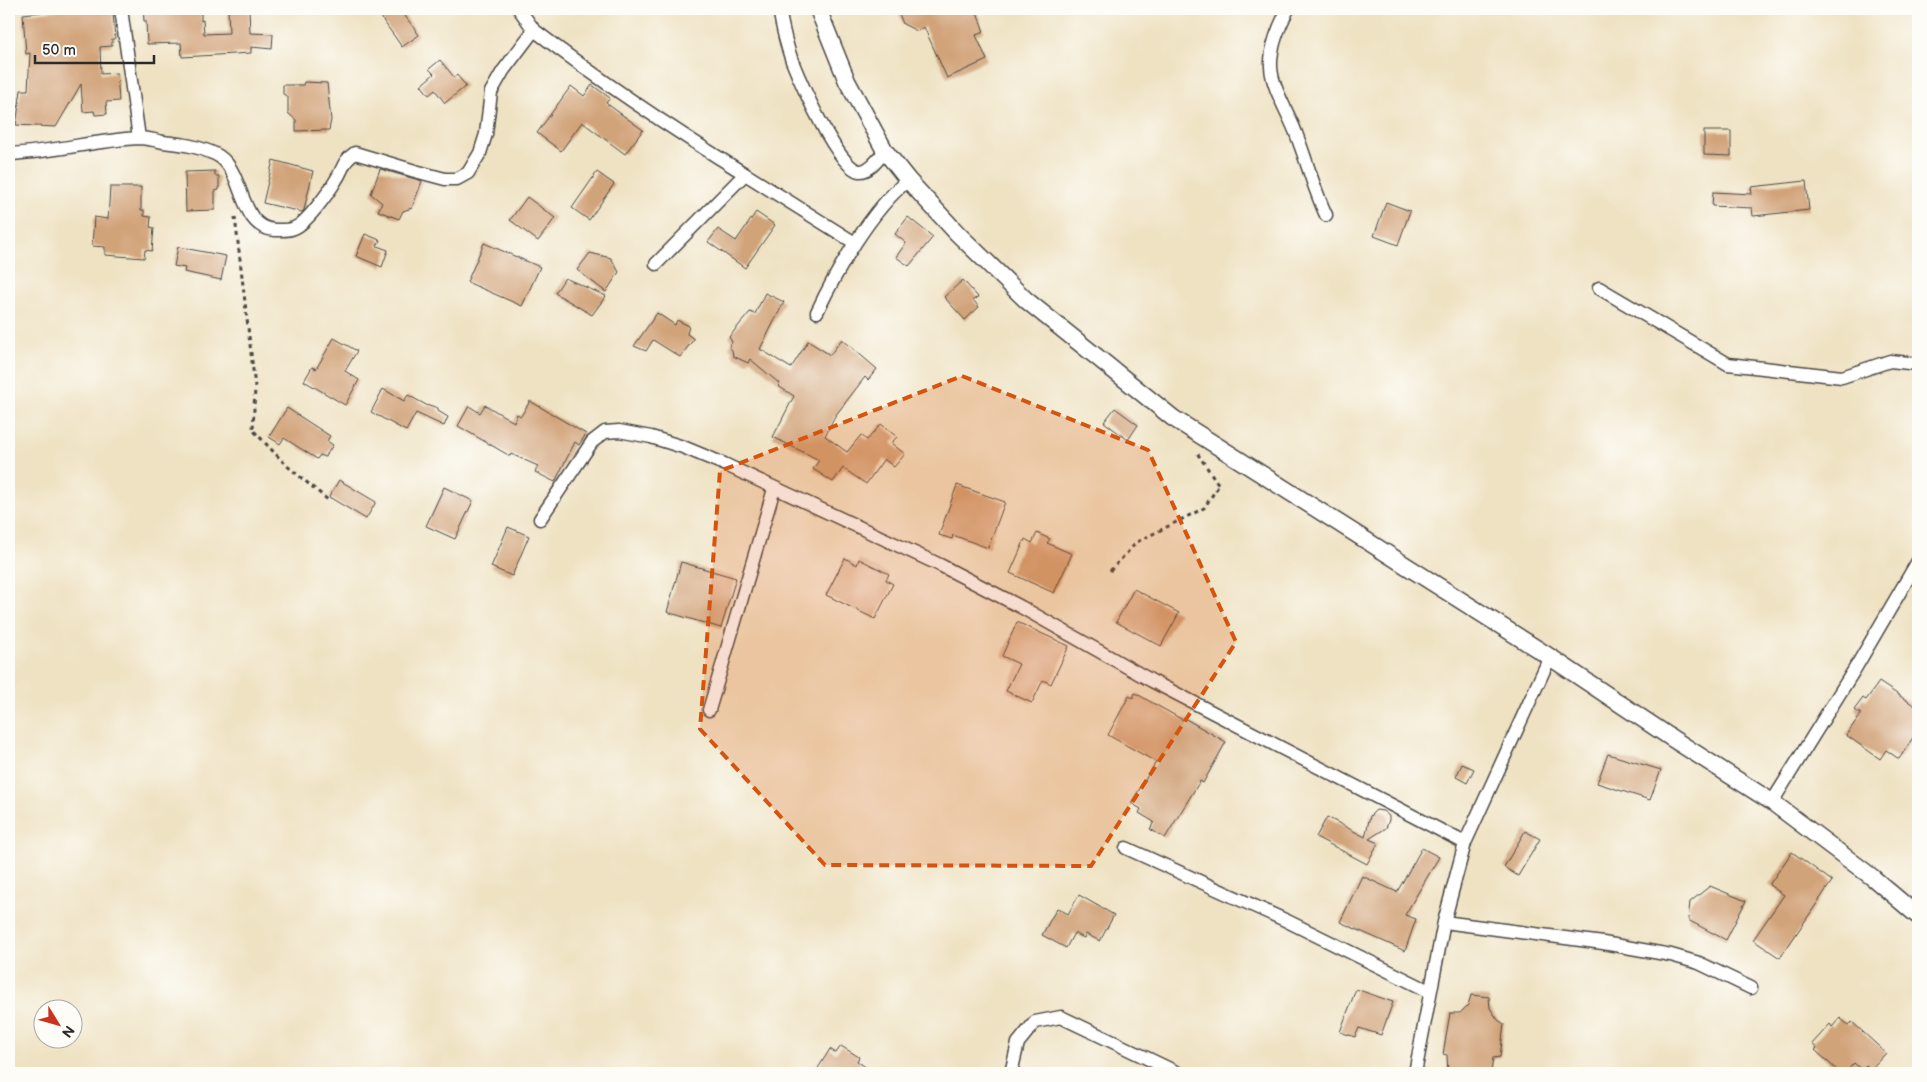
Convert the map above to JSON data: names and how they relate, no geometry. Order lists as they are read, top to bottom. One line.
{"scale_bar":"50 m","north":"bottom right"}
